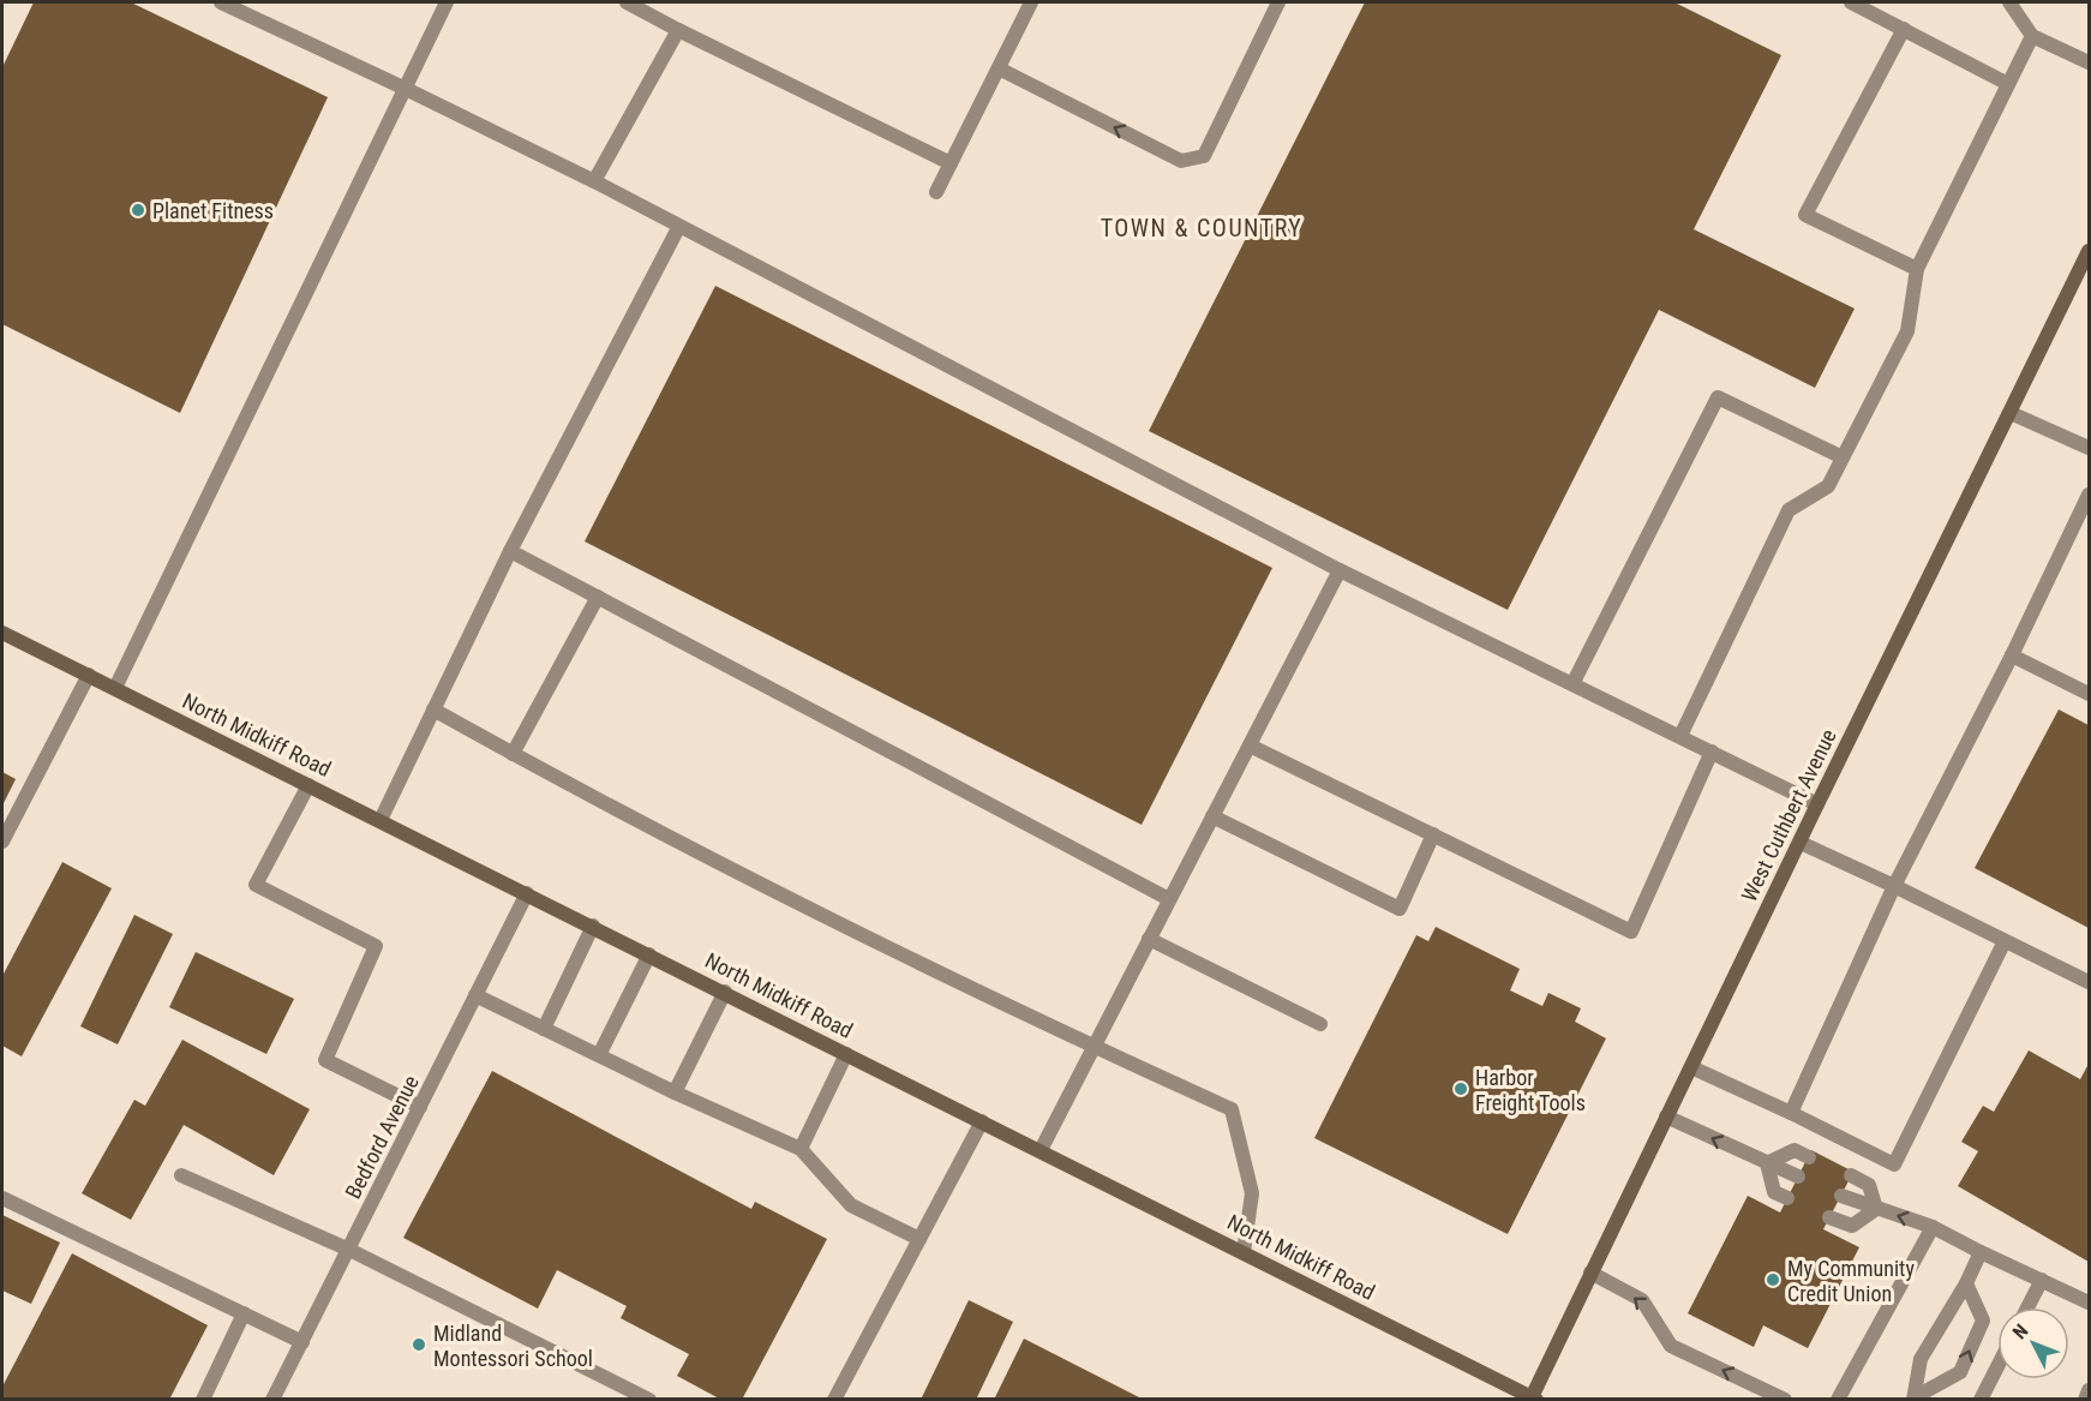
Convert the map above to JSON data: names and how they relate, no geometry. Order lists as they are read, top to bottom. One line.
{"streets":{"main road":["North Midkiff Road","West Cuthbert Avenue"],"street":["Bedford Avenue"]},"crossings":[["North Midkiff Road","West Cuthbert Avenue"],["North Midkiff Road","Bedford Avenue"]],"districts":["TOWN & COUNTRY"],"places":["Planet Fitness","Harbor Freight Tools","My Community Credit Union","Midland Montessori School"],"north":"top left"}
